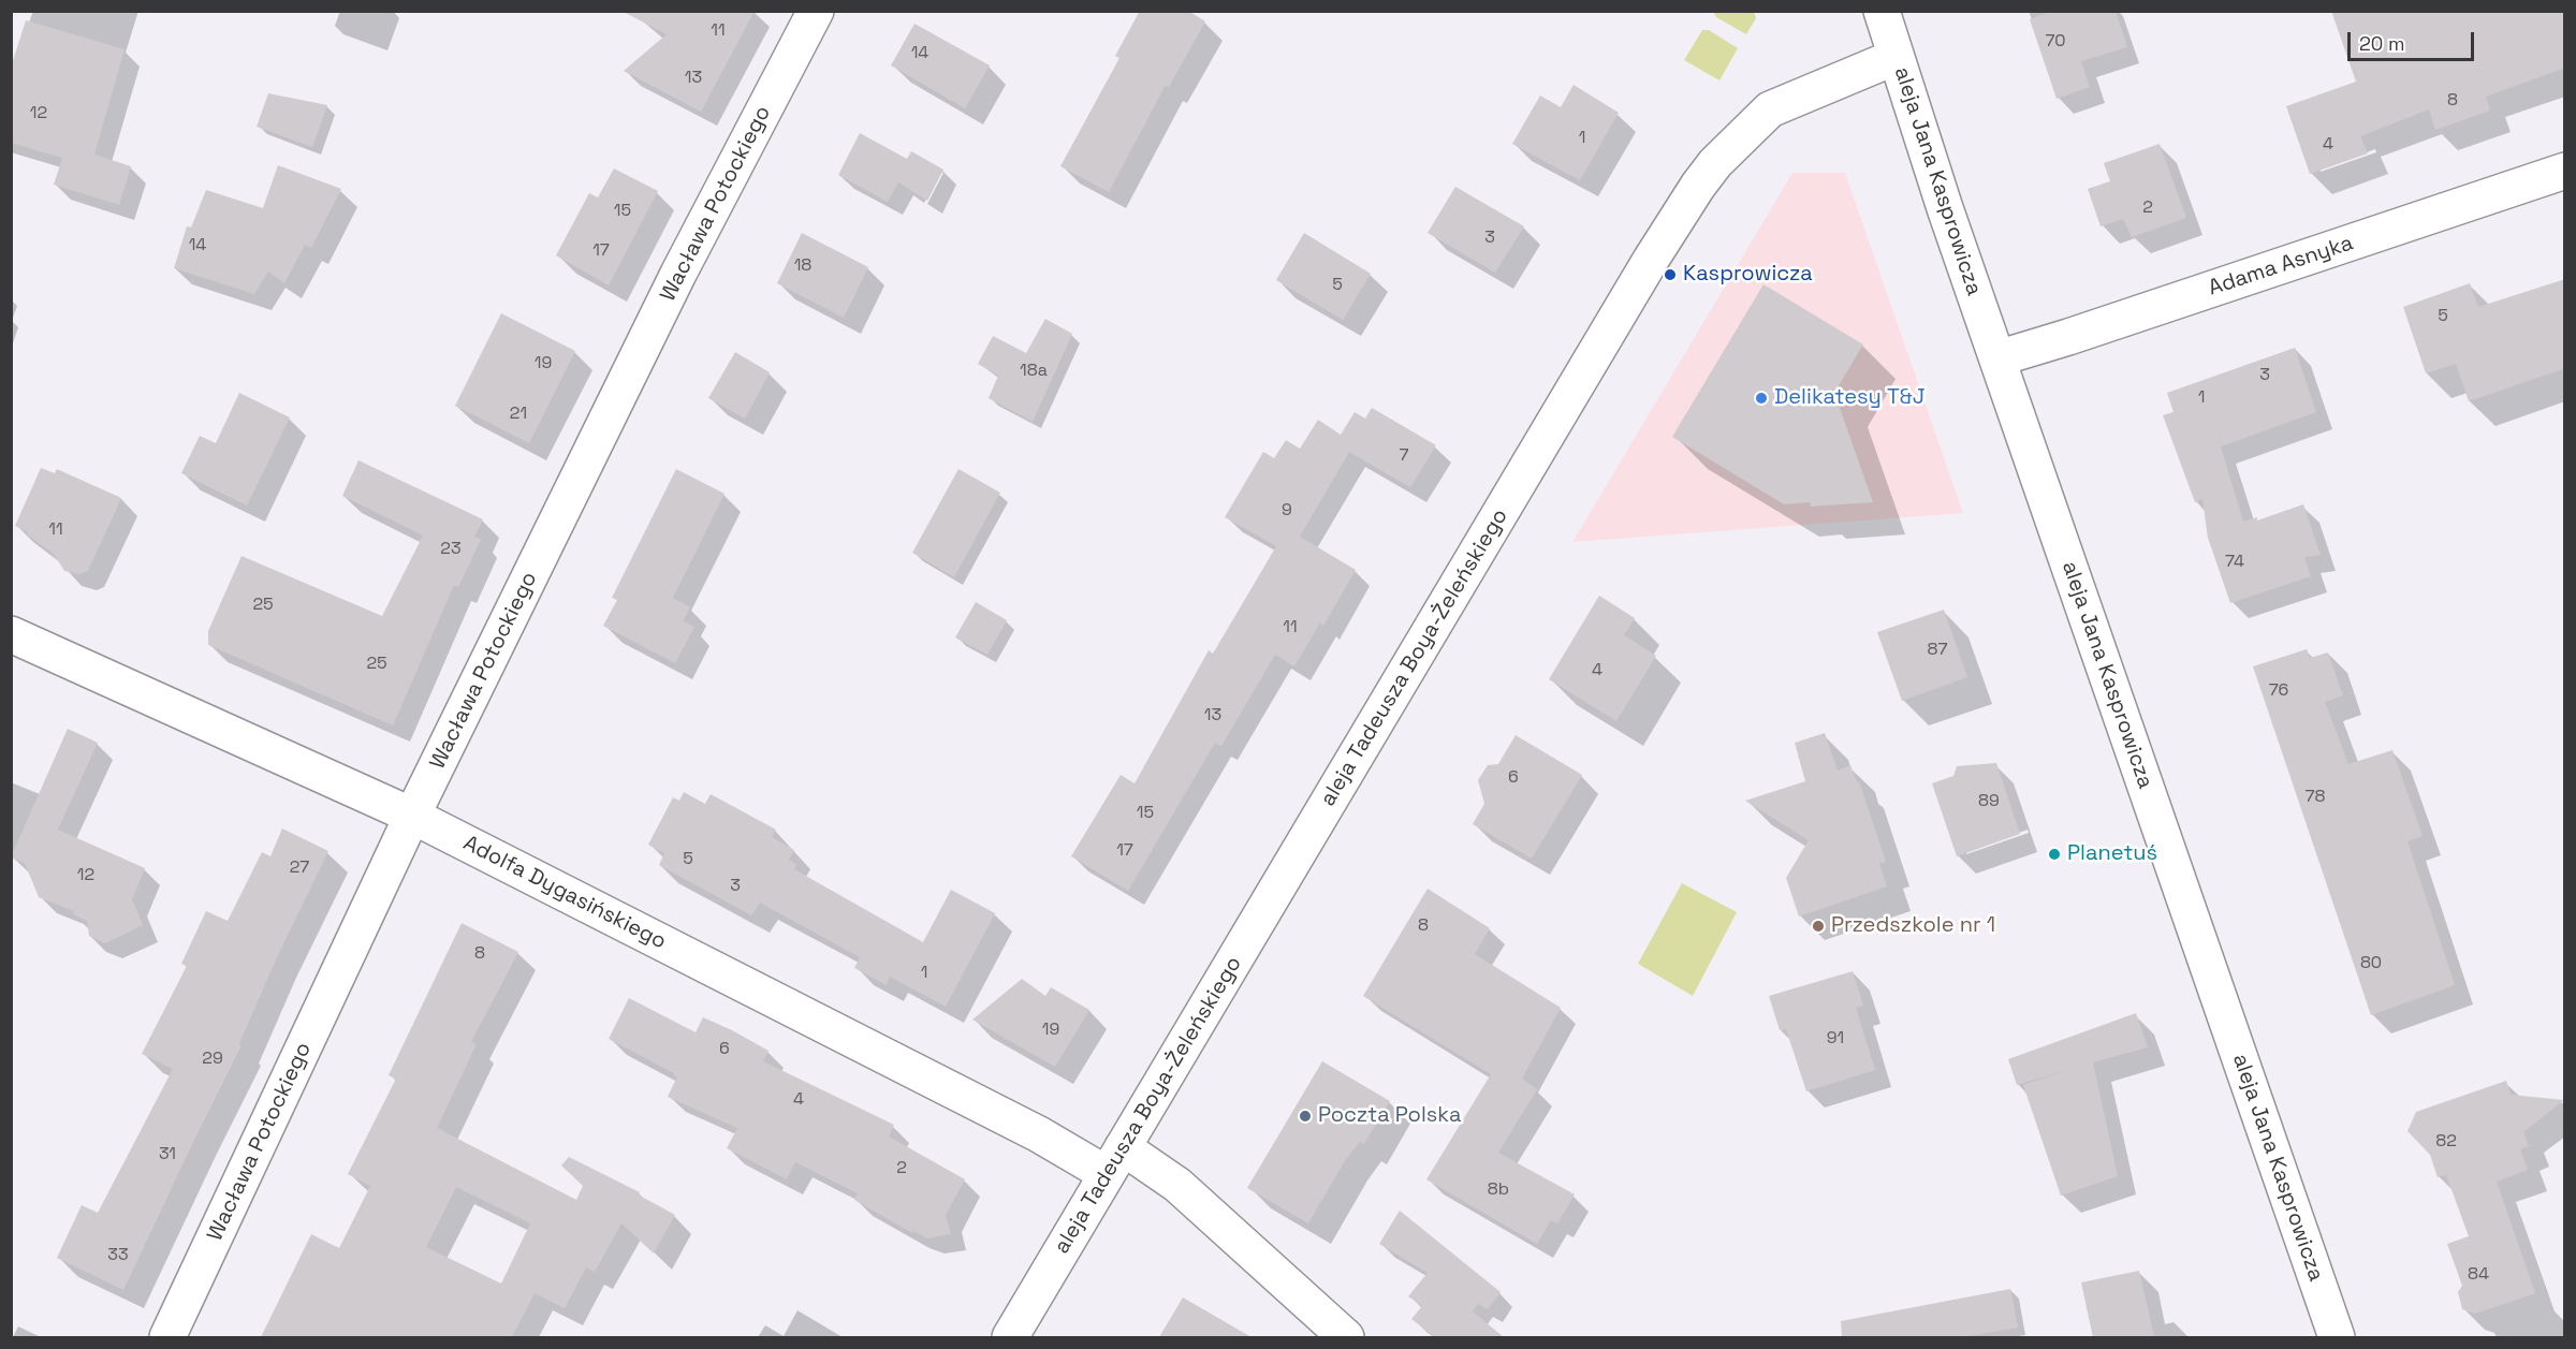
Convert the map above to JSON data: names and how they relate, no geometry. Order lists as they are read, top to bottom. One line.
{"streets":{"street":["aleja Jana Kasprowicza","Wacława Potockiego","Adama Asnyka","aleja Tadeusza Boya-Żeleńskiego","Adolfa Dygasińskiego"]},"crossings":[["aleja Jana Kasprowicza","Adama Asnyka"],["aleja Jana Kasprowicza","aleja Tadeusza Boya-Żeleńskiego"],["Wacława Potockiego","Adolfa Dygasińskiego"],["aleja Tadeusza Boya-Żeleńskiego","Adolfa Dygasińskiego"]],"places":["Kasprowicza","Delikatesy T&J","Planetuś","Przedszkole nr 1","Poczta Polska"],"house_numbers":["11","70","14","13","8","12","1","4","2","15","3","14","17","18","5","5","19","18a","3","1","21","7","9","11","23","74","25","11","87","25","4","76","13","6","78","89","15","17","5","27","12","3","8","8","80","1","19","91","6","29","4","82","31","2","8b","33","84"],"scale_bar":"20 m"}
